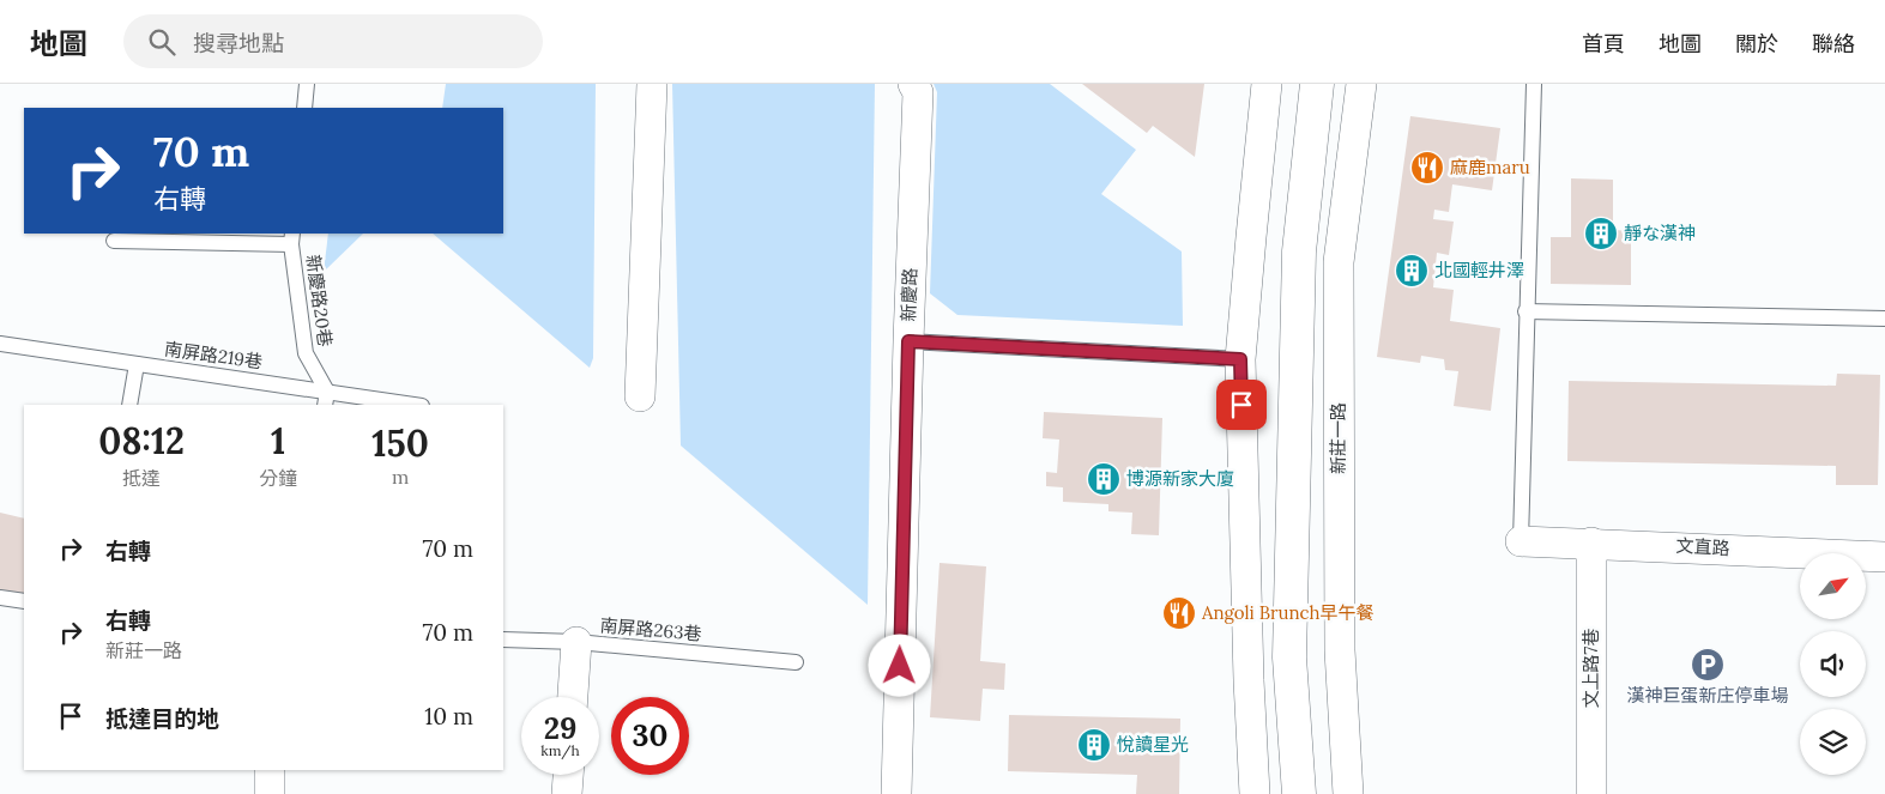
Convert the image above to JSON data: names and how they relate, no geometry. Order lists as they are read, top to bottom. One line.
{"streets":{"street":["新慶路","新莊一路","文直路","文上路7巷"],"lane":["新慶路20巷","南屏路219巷","南屏路263巷"]},"crossings":[["新慶路20巷","南屏路219巷"],["文直路","文上路7巷"]],"places":{"restaurant":["麻鹿maru","Angoli Brunch早午餐"],"building":["靜な漢神","北國輕井澤","博源新家大廈","悅讀星光"],"parking":["漢神巨蛋新庄停車場"]},"north":"top right","page":{"header":"地圖","search":"搜尋地點","nav":["首頁","地圖","關於","聯絡"],"turn":["70 m","右轉"],"eta":["08:12","抵達","1","分鐘","150","m"],"list":[{"name":"右轉","value":"70 m"},{"name":"右轉","note":"新莊一路","value":"70 m"},{"name":"抵達目的地","value":"10 m"}],"speed":"29 km/h","limit":"30"}}
